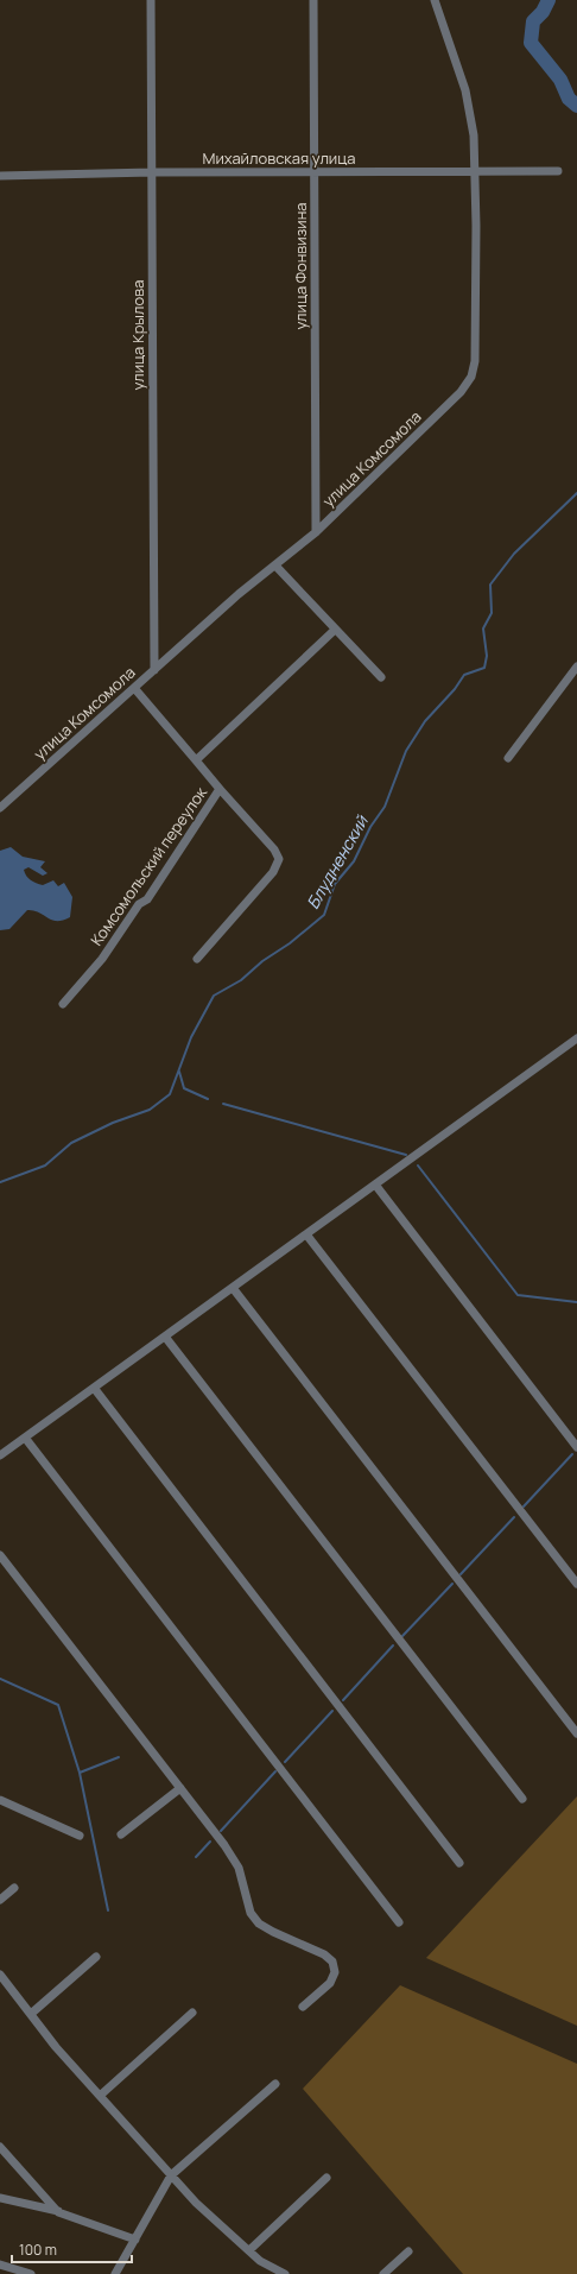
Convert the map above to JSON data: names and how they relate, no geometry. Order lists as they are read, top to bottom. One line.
{"streets":{"street":["Михайловская улица","улица Фонвизина","улица Крылова","улица Комсомола","Комсомольский переулок"]},"crossings":[["Михайловская улица","улица Фонвизина"],["Михайловская улица","улица Крылова"],["Михайловская улица","улица Комсомола"],["улица Фонвизина","улица Комсомола"],["улица Крылова","улица Комсомола"],["улица Комсомола","Комсомольский переулок"]],"water":["Блудненский"],"scale_bar":"100 m"}
